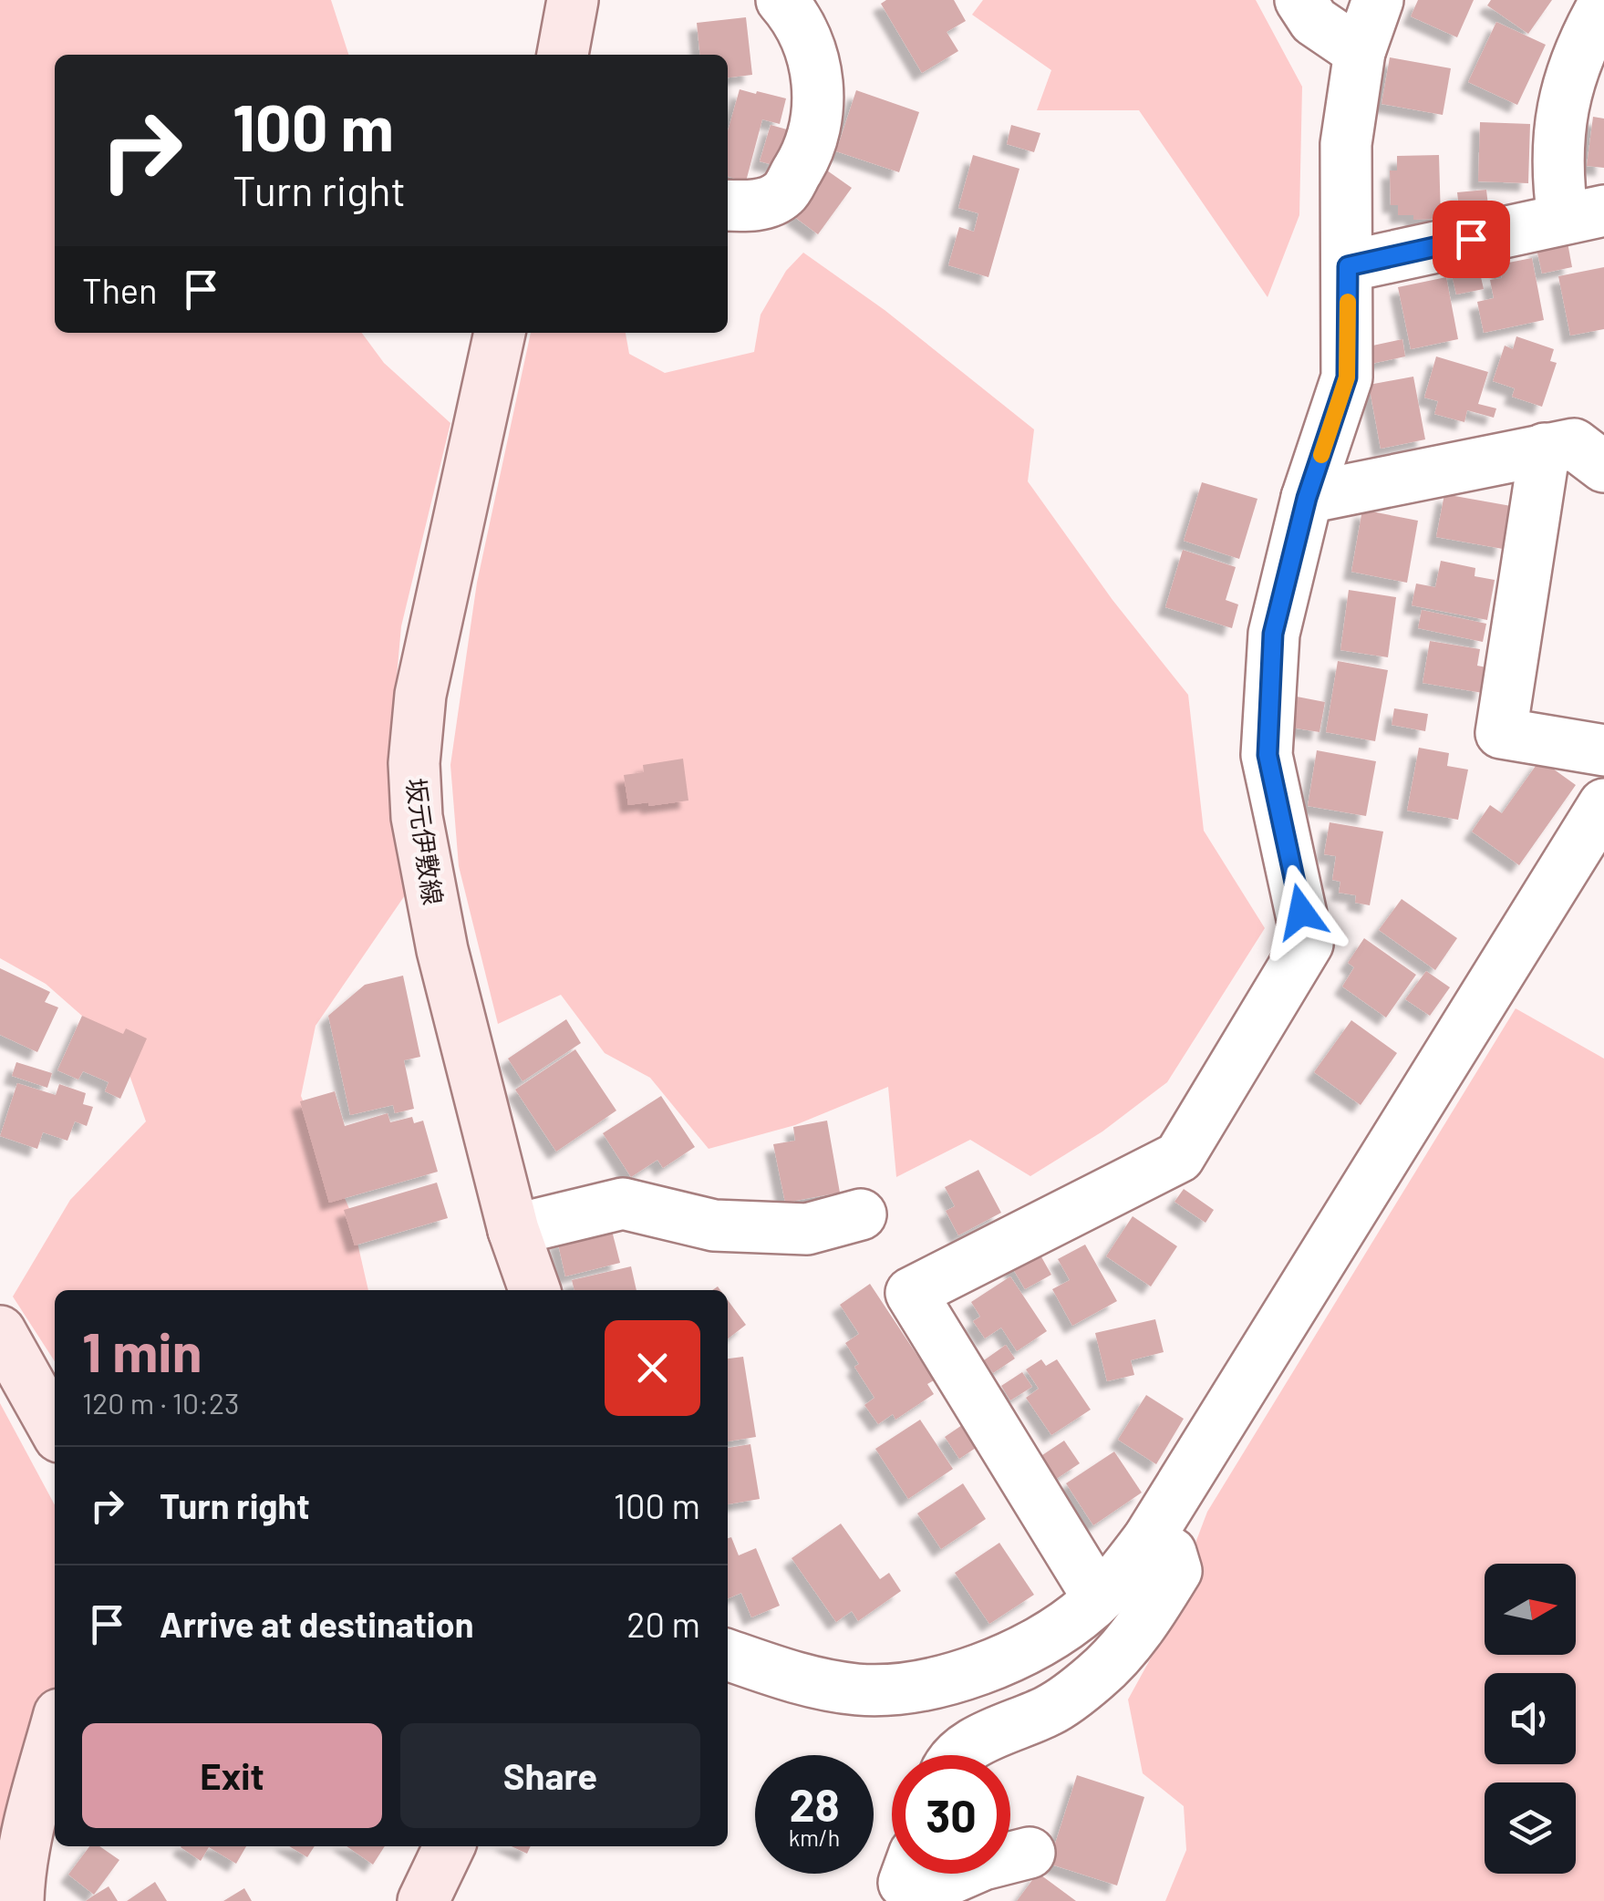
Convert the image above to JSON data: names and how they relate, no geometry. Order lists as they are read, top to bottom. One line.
{"streets":{"main road":["坂元伊敷線"]},"north":"right","page":{"turn":["100 m","Turn right"],"then":"Then","heading":["1 min","120 m · 10:23"],"list":[{"name":"Turn right","value":"100 m"},{"name":"Arrive at destination","value":"20 m"}],"buttons":["Exit","Share"],"speed":"28 km/h","limit":"30"}}
